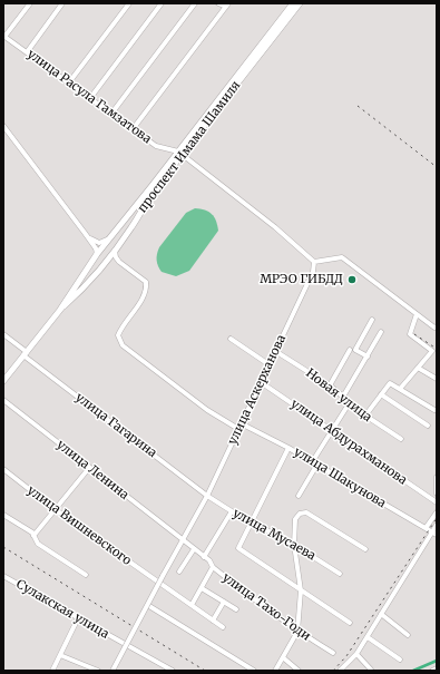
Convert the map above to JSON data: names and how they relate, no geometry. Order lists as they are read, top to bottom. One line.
{"streets":{"main road":["проспект Имама Шамиля"],"street":["улица Расула Гамзатова","улица Аскерханова","Новая улица","улица Гагарина","улица Абдурахманова","улица Ленина","улица Шакунова","улица Вишневского","улица Мусаева","улица Тахо-Годи","Сулакская улица"]},"crossings":[["улица Расула Гамзатова","проспект Имама Шамиля"],["проспект Имама Шамиля","улица Гагарина"],["улица Аскерханова","Новая улица"],["улица Аскерханова","улица Гагарина"],["улица Аскерханова","улица Абдурахманова"],["улица Аскерханова","улица Ленина"],["улица Аскерханова","улица Шакунова"],["улица Аскерханова","улица Мусаева"],["улица Аскерханова","улица Тахо-Годи"],["улица Гагарина","улица Мусаева"],["улица Ленина","улица Тахо-Годи"]],"places":["МРЭО ГИБДД"]}
